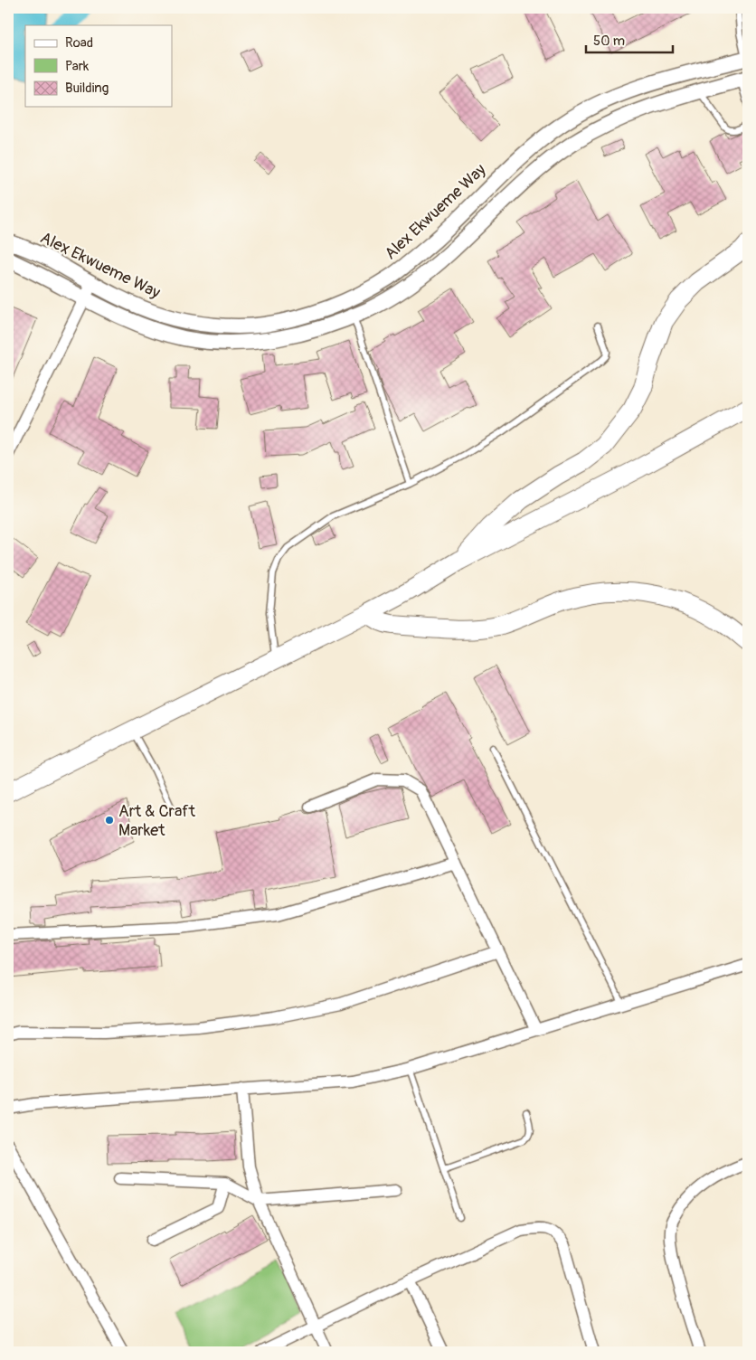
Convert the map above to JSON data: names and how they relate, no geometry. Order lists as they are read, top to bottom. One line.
{"streets":{"street":["Alex Ekwueme Way"]},"places":["Art & Craft Market"],"legend":["Road","Park","Building"],"scale_bar":"50 m"}
